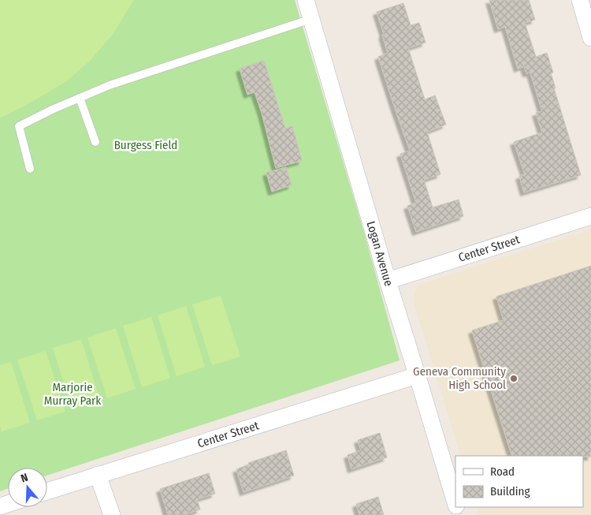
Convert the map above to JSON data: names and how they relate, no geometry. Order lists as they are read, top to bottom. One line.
{"streets":{"street":["Center Street","Logan Avenue"]},"crossings":[["Center Street","Logan Avenue"]],"parks":["Burgess Field","Marjorie Murray Park"],"places":["Geneva Community High School"],"legend":["Road","Building"],"north":"top"}
